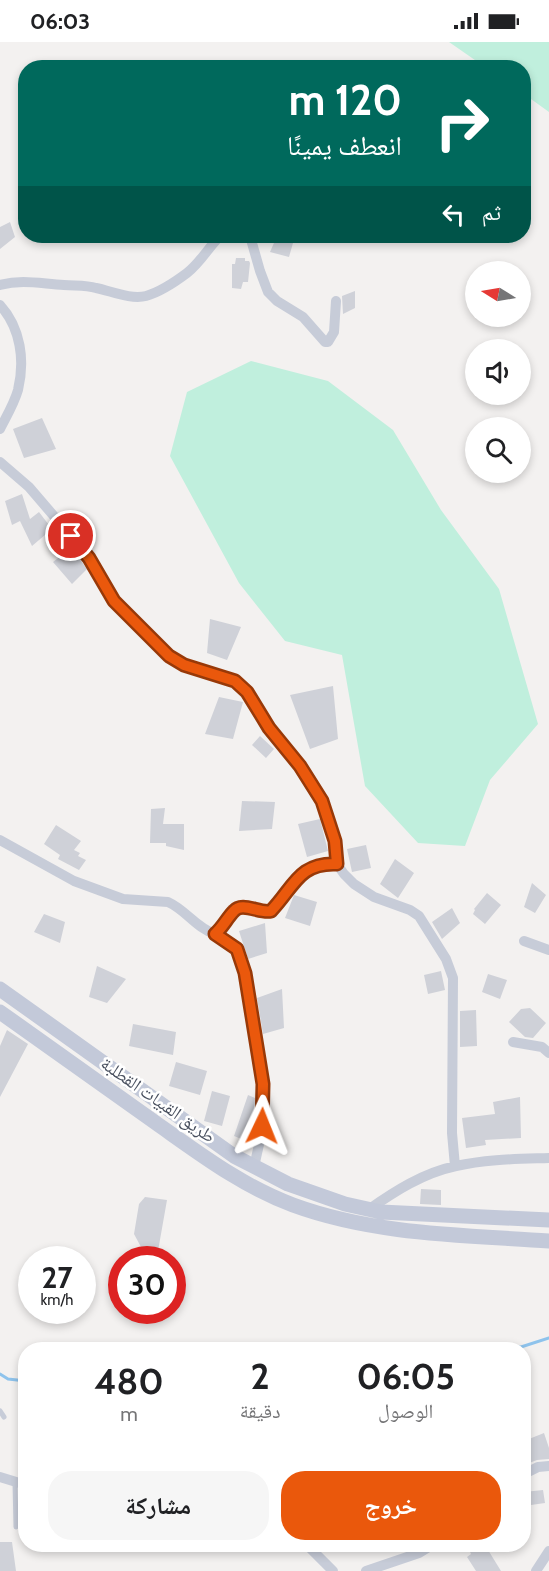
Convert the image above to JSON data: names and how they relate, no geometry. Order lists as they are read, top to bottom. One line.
{"streets":{"main road":["طريق القبيات القطلبة"]},"north":"left","page":{"status":"06:03","turn":["120 m","انعطف يمينًا"],"then":"ثم","speed":"27 km/h","limit":"30","eta":["06:05","الوصول","2","دقيقة","480","m"],"buttons":["خروج","مشاركة"]}}
